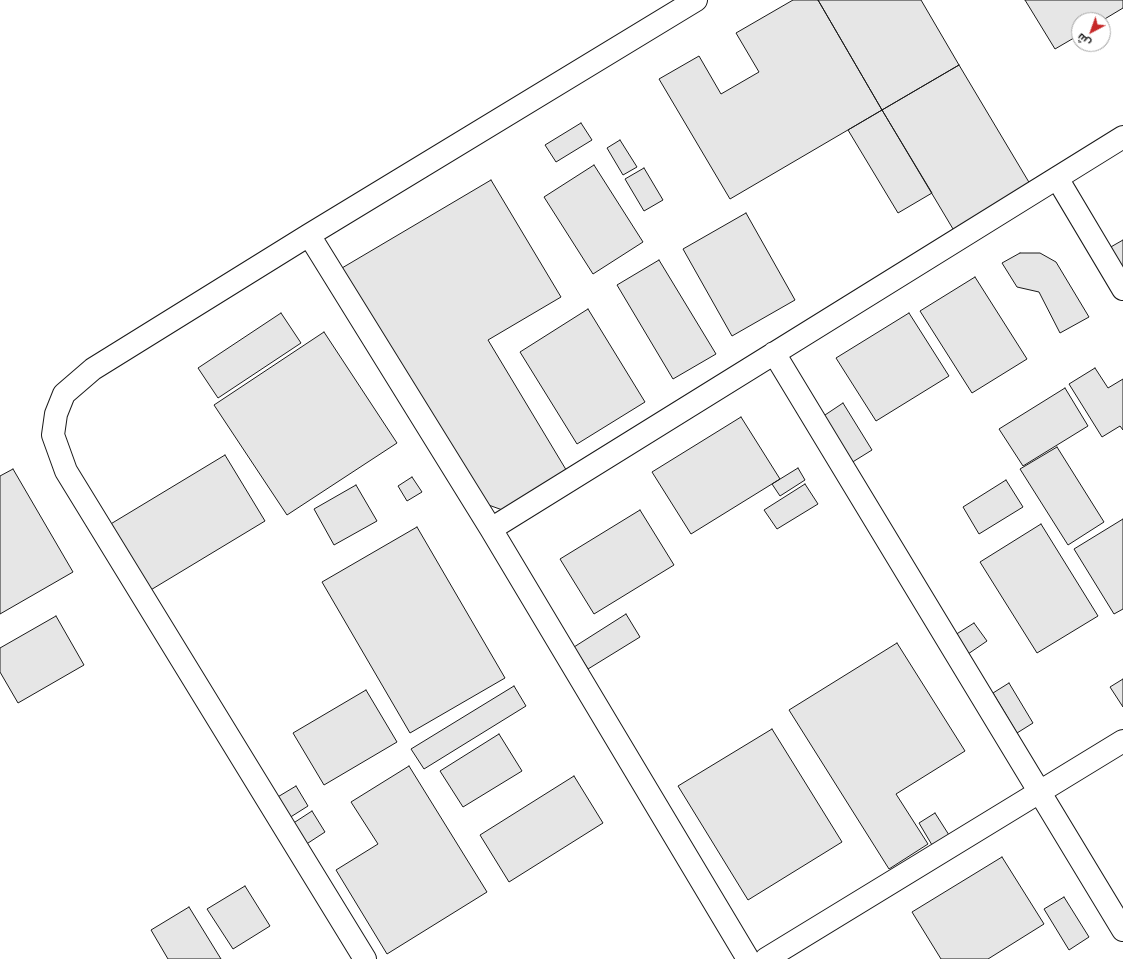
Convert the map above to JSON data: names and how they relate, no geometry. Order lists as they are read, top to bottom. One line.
{"north":"bottom left"}
